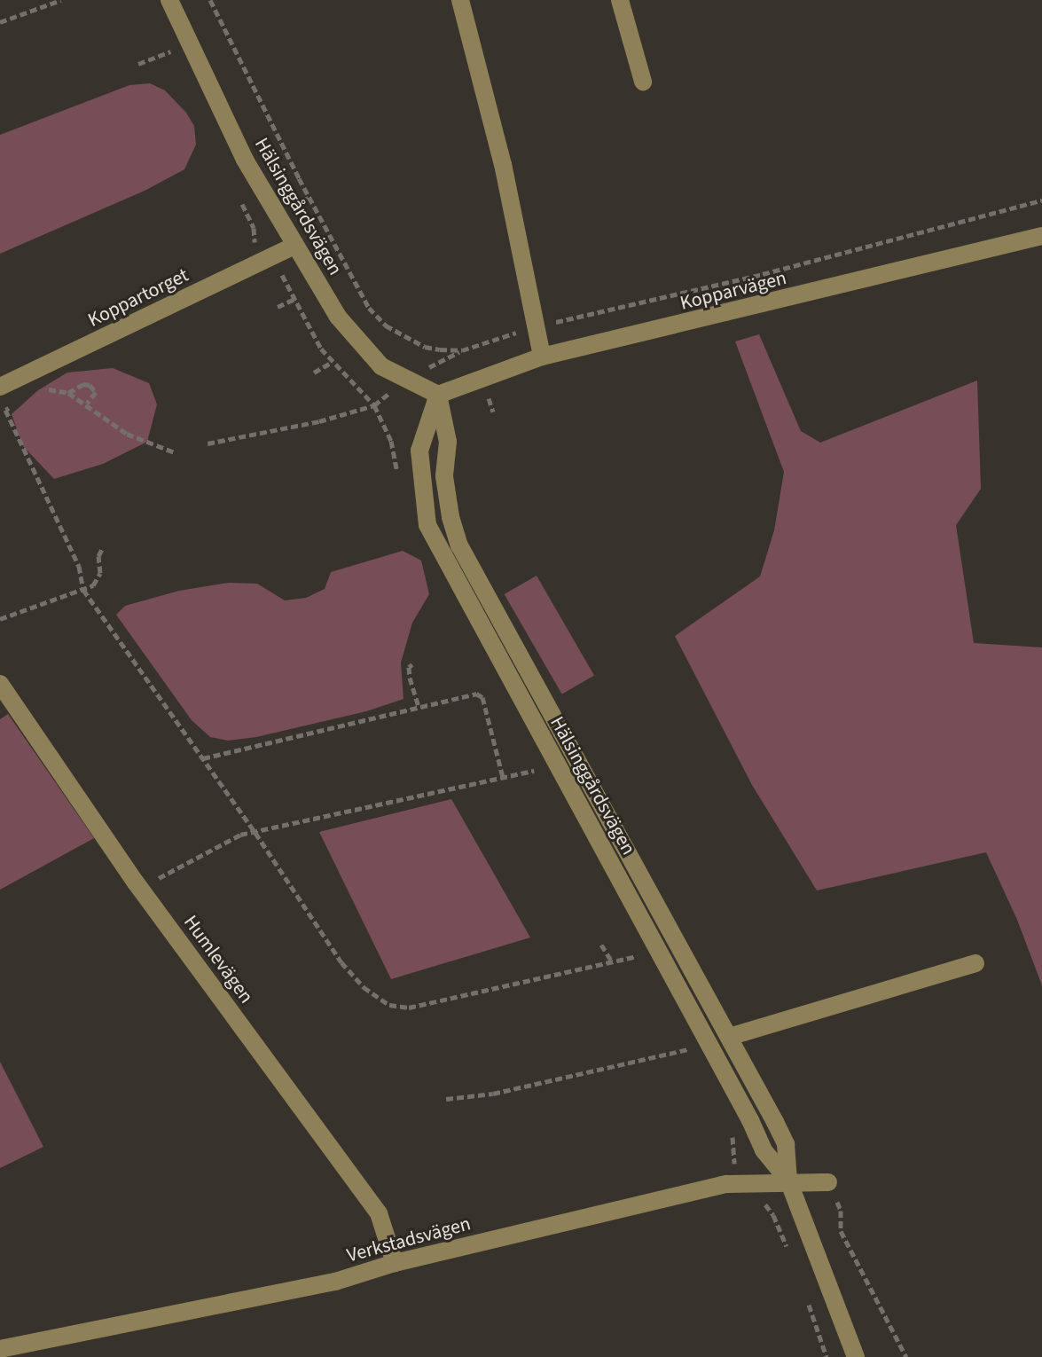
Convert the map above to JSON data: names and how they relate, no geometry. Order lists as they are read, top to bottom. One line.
{"streets":{"street":["Hälsinggårdsvägen","Kopparvägen","Koppartorget","Humlevägen","Verkstadsvägen"]},"crossings":[["Hälsinggårdsvägen","Kopparvägen"],["Hälsinggårdsvägen","Koppartorget"],["Hälsinggårdsvägen","Verkstadsvägen"],["Humlevägen","Verkstadsvägen"]]}
